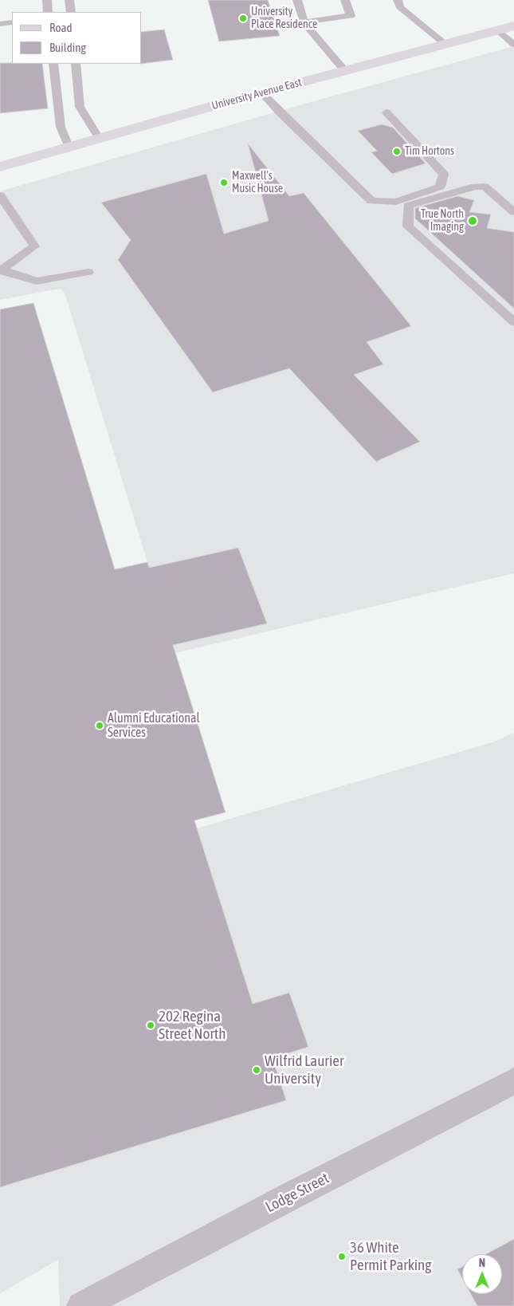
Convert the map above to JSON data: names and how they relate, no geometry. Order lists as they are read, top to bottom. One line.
{"streets":{"main road":["University Avenue East"],"street":["Lodge Street"]},"places":["University Place Residence","Tim Hortons","Maxwell's Music House","True North Imaging","Alumni Educational Services","202 Regina Street North","Wilfrid Laurier University","36 White Permit Parking"],"legend":["Road","Building"],"north":"top"}
